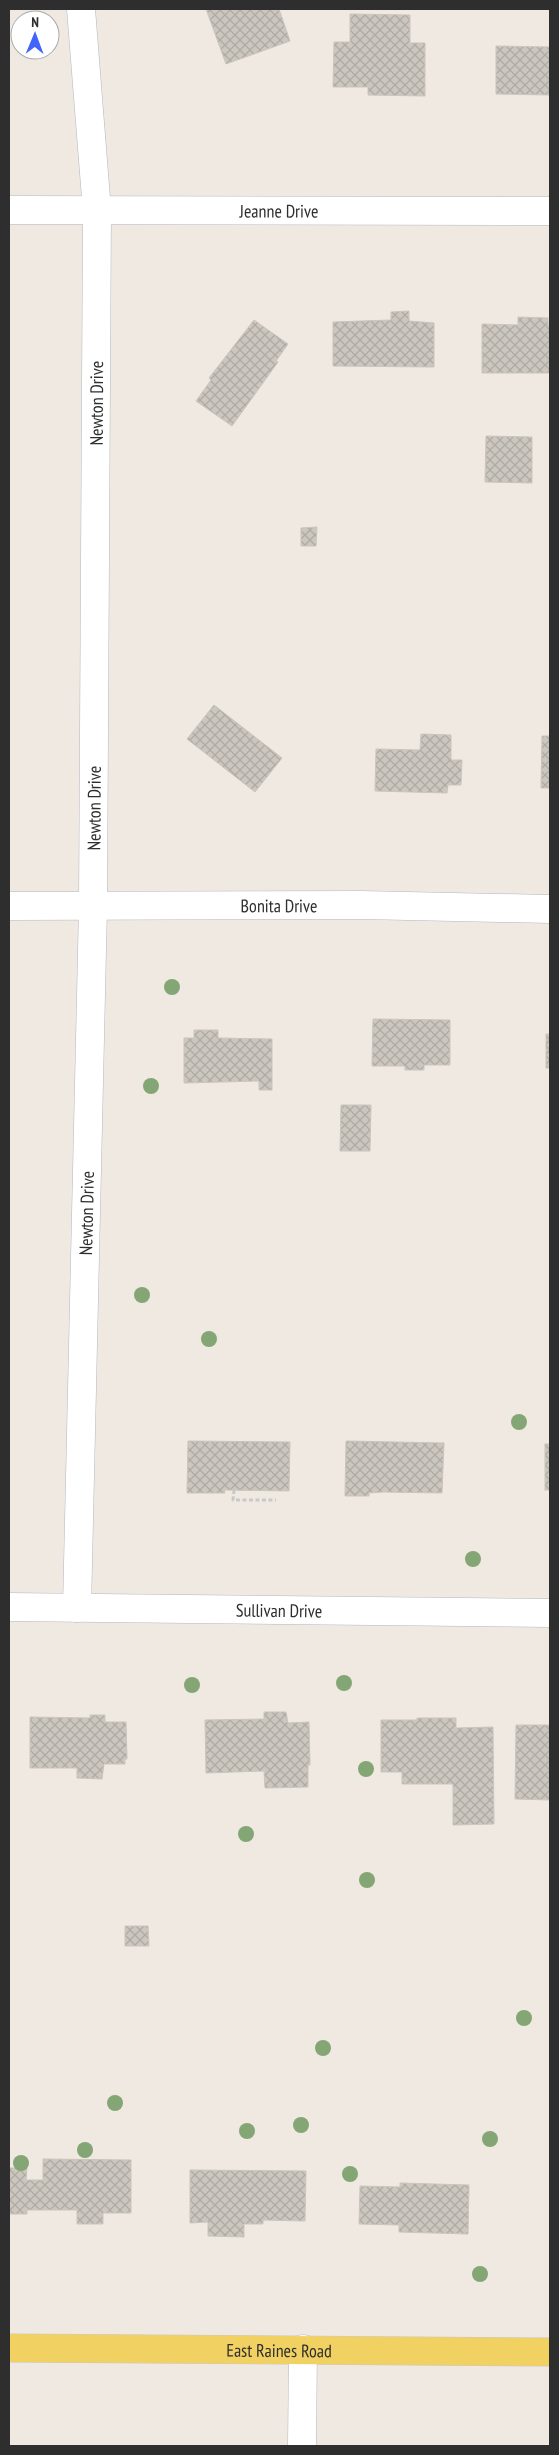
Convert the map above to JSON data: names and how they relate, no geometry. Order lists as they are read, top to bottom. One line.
{"streets":{"main road":["East Raines Road"],"street":["Jeanne Drive","Newton Drive","Bonita Drive","Sullivan Drive"]},"crossings":[["Jeanne Drive","Newton Drive"],["Newton Drive","Bonita Drive"],["Newton Drive","Sullivan Drive"]],"north":"top"}
